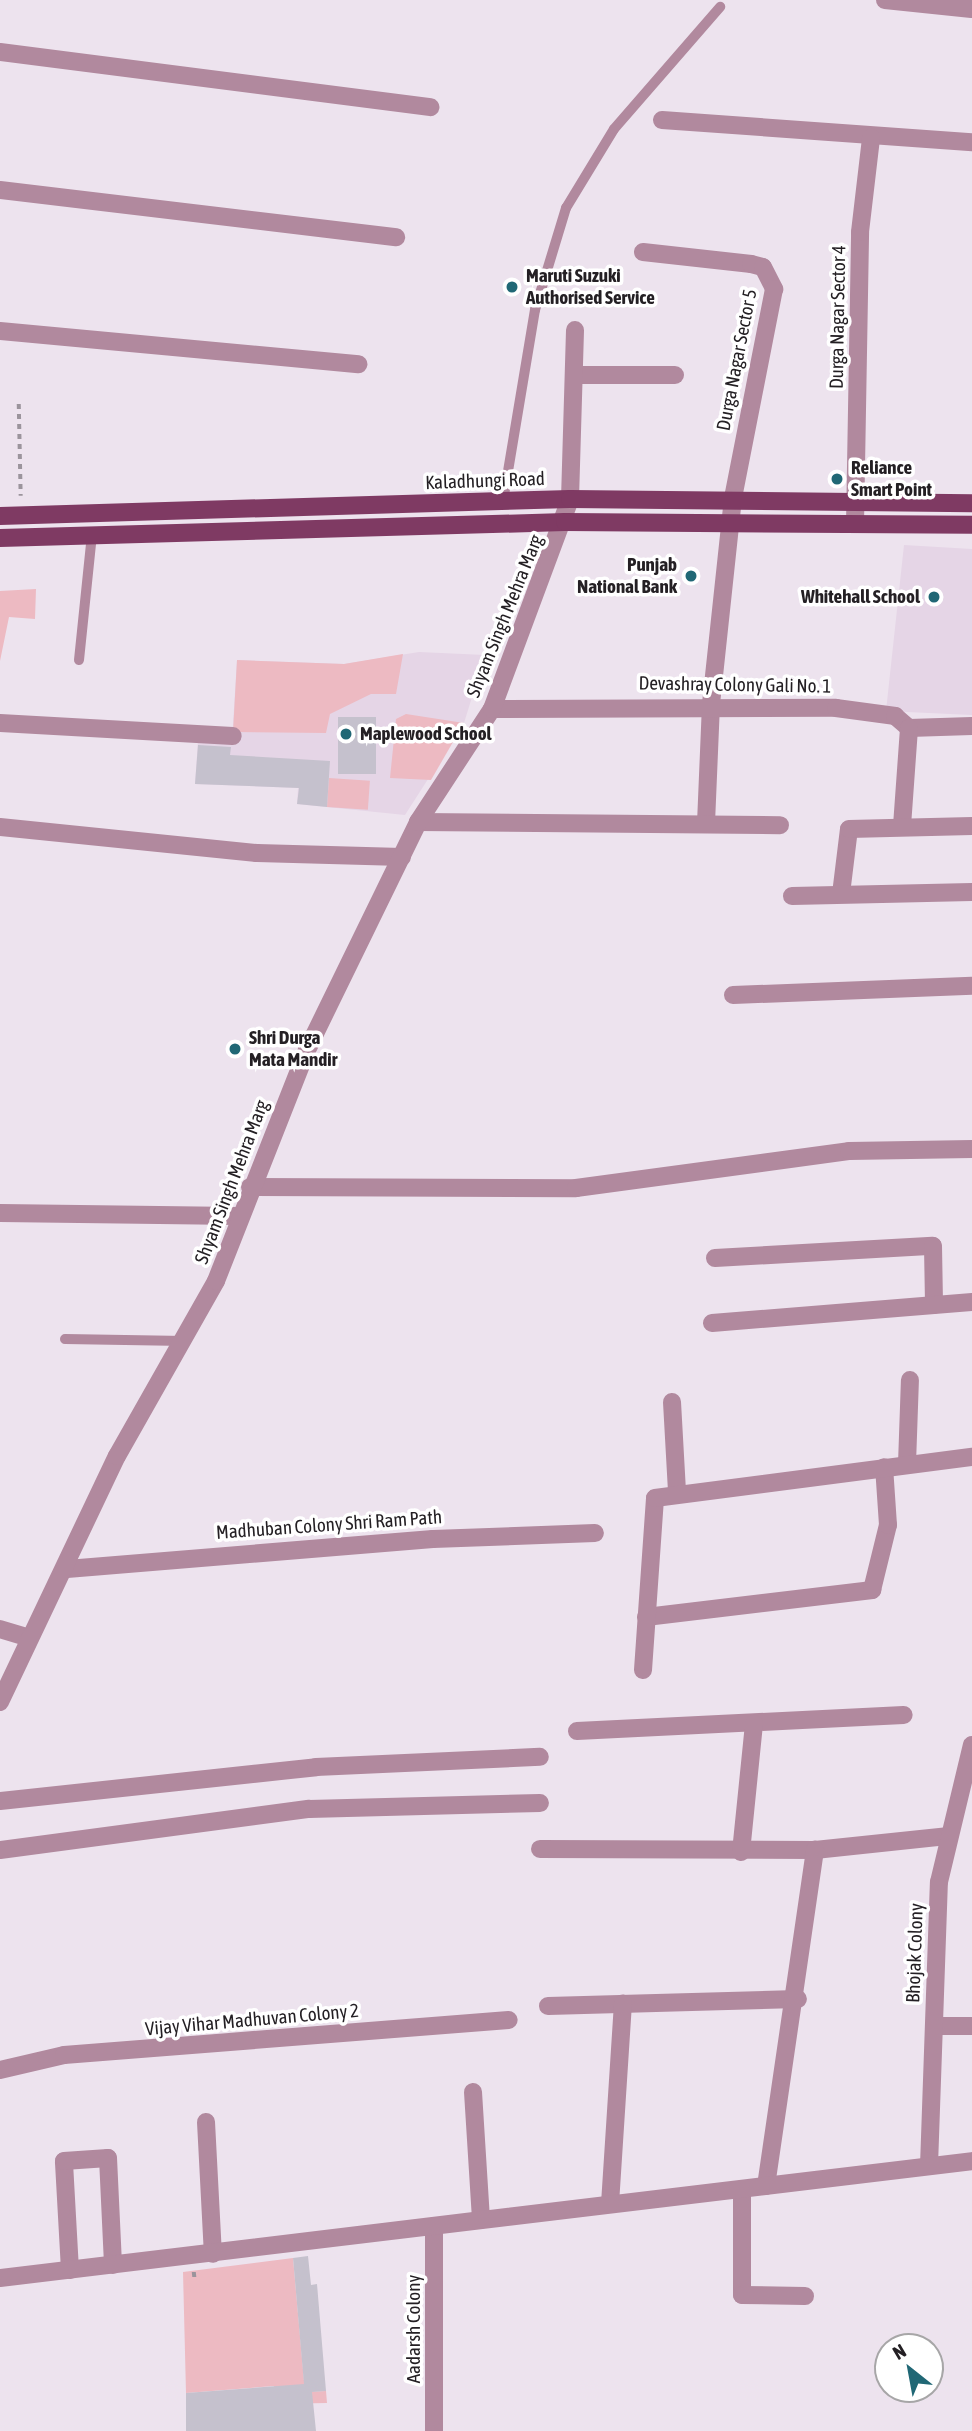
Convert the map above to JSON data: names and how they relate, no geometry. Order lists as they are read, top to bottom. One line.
{"streets":{"main road":["Kaladhungi Road"],"street":["Durga Nagar Sector 4","Durga Nagar Sector 5","Shyam Singh Mehra Marg","Devashray Colony Gali No. 1","Madhuban Colony Shri Ram Path","Bhojak Colony","Vijay Vihar Madhuvan Colony 2","Aadarsh Colony"]},"crossings":[["Durga Nagar Sector 4","Kaladhungi Road"],["Durga Nagar Sector 5","Kaladhungi Road"],["Kaladhungi Road","Shyam Singh Mehra Marg"],["Shyam Singh Mehra Marg","Devashray Colony Gali No. 1"],["Shyam Singh Mehra Marg","Madhuban Colony Shri Ram Path"]],"places":["Maruti Suzuki Authorised Service","Reliance Smart Point","Punjab National Bank","Whitehall School","Maplewood School","Shri Durga Mata Mandir"],"north":"top left"}
